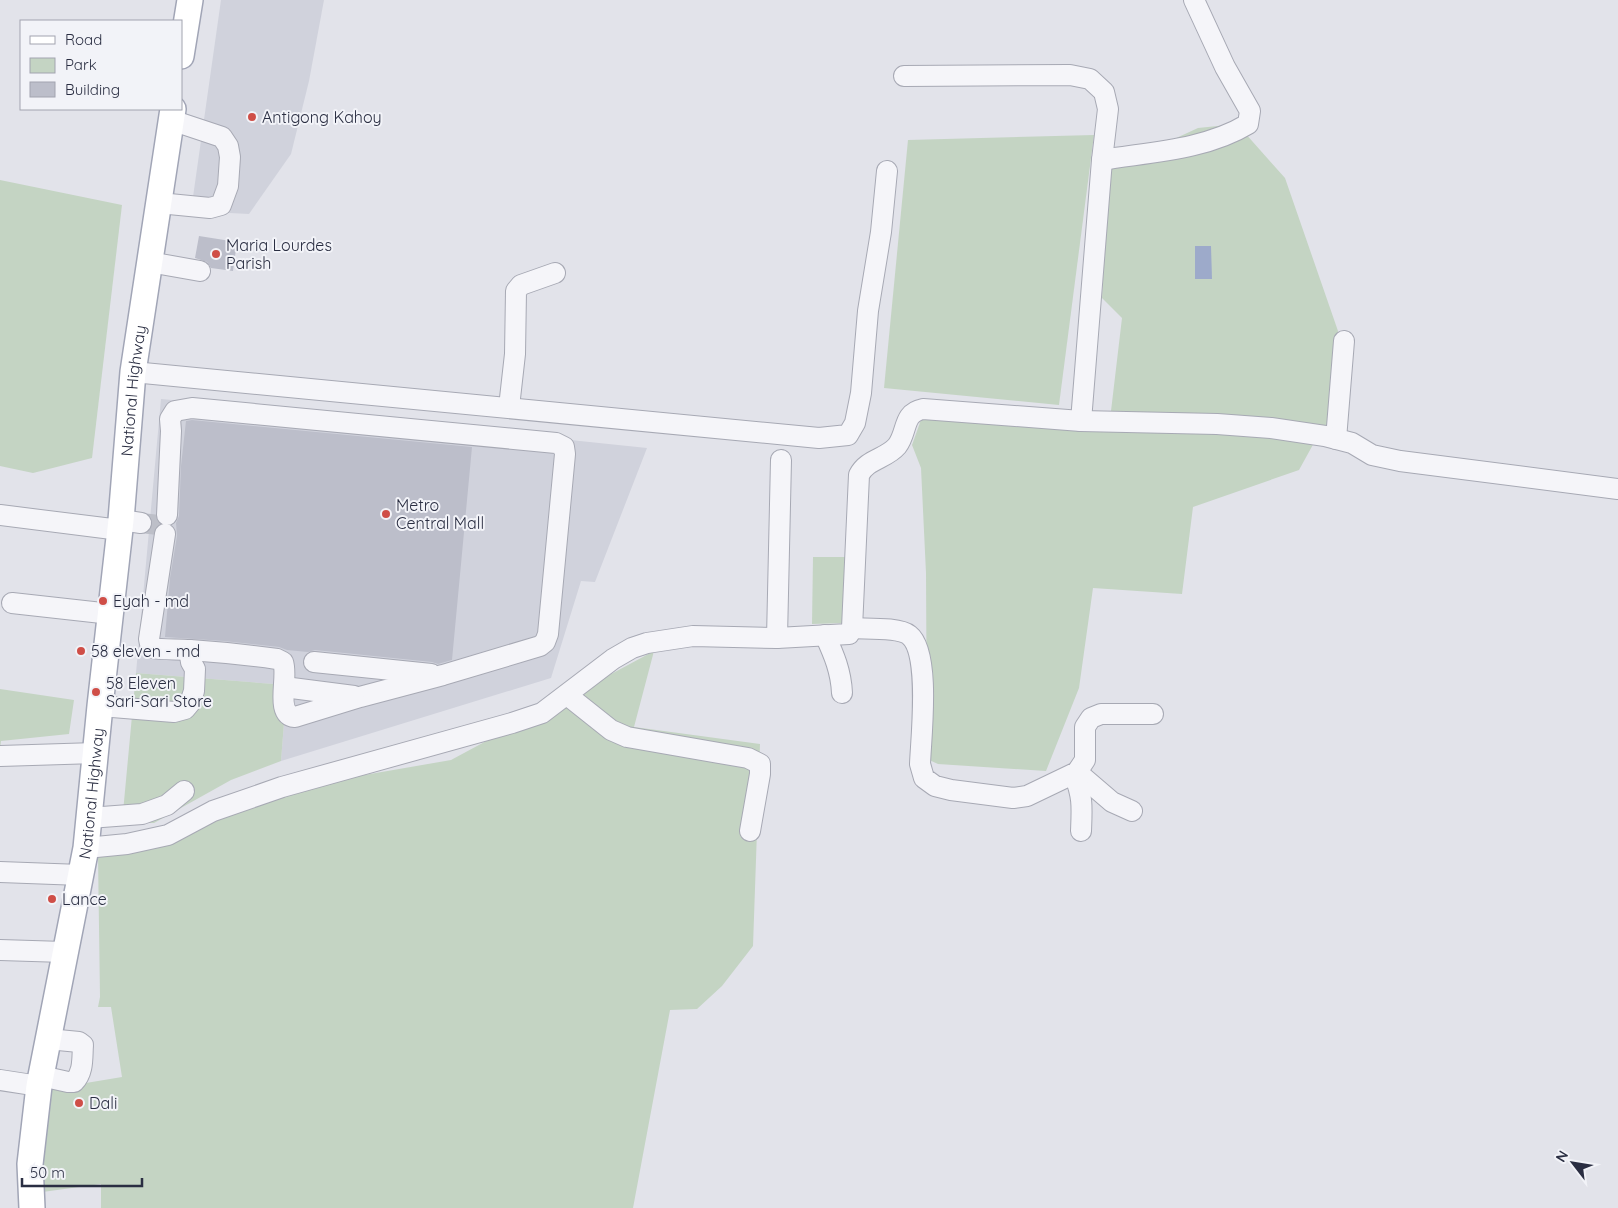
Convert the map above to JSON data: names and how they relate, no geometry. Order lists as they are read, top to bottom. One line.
{"streets":{"main road":["National Highway"]},"places":["Antigong Kahoy","Maria Lourdes Parish","Metro Central Mall","Eyah - md","58 eleven - md","58 Eleven Sari-Sari Store","Lance","Dali"],"legend":["Road","Park","Building"],"scale_bar":"50 m","north":"top left"}
